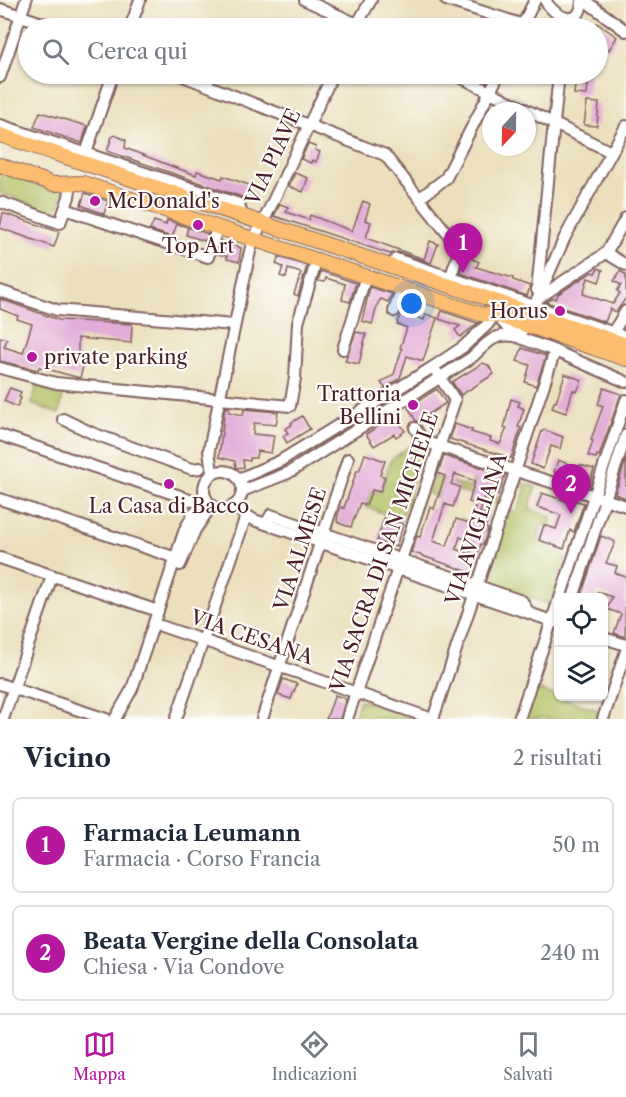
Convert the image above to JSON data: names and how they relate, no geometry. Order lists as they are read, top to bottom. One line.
{"streets":{"street":["VIA PIAVE","VIA AVIGLIANA","VIA ALMESE","VIA SACRA DI SAN MICHELE","VIA CESANA"]},"crossings":[["VIA AVIGLIANA","VIA CESANA"],["VIA ALMESE","VIA CESANA"],["VIA SACRA DI SAN MICHELE","VIA CESANA"]],"places":["McDonald's","Top Art","Horus","private parking","Trattoria Bellini","La Casa di Bacco"],"north":"bottom","page":{"search":"Cerca qui","pins":["1","2"],"heading":["Vicino","2 risultati"],"list":[{"mark":"1","name":"Farmacia Leumann","note":"Farmacia · Corso Francia","value":"50 m"},{"mark":"2","name":"Beata Vergine della Consolata","note":"Chiesa · Via Condove","value":"240 m"}],"nav":["Mappa","Indicazioni","Salvati"]}}
